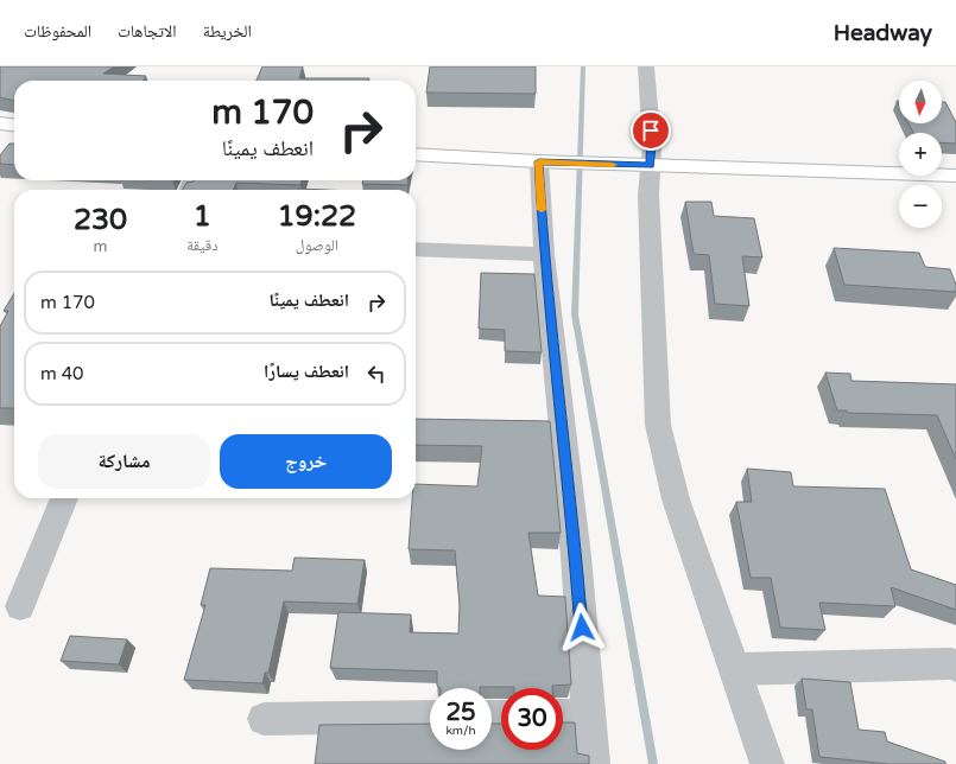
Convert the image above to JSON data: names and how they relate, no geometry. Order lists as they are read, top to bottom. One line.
{"north":"bottom","page":{"header":"Headway","nav":["الخريطة","الاتجاهات","المحفوظات"],"map_buttons":["+","−"],"turn":["170 m","انعطف يمينًا"],"eta":["19:22","الوصول","1","دقيقة","230","m"],"list":[{"name":"انعطف يمينًا","value":"170 m"},{"name":"انعطف يسارًا","value":"40 m"}],"buttons":["خروج","مشاركة"],"speed":"25 km/h","limit":"30"}}
